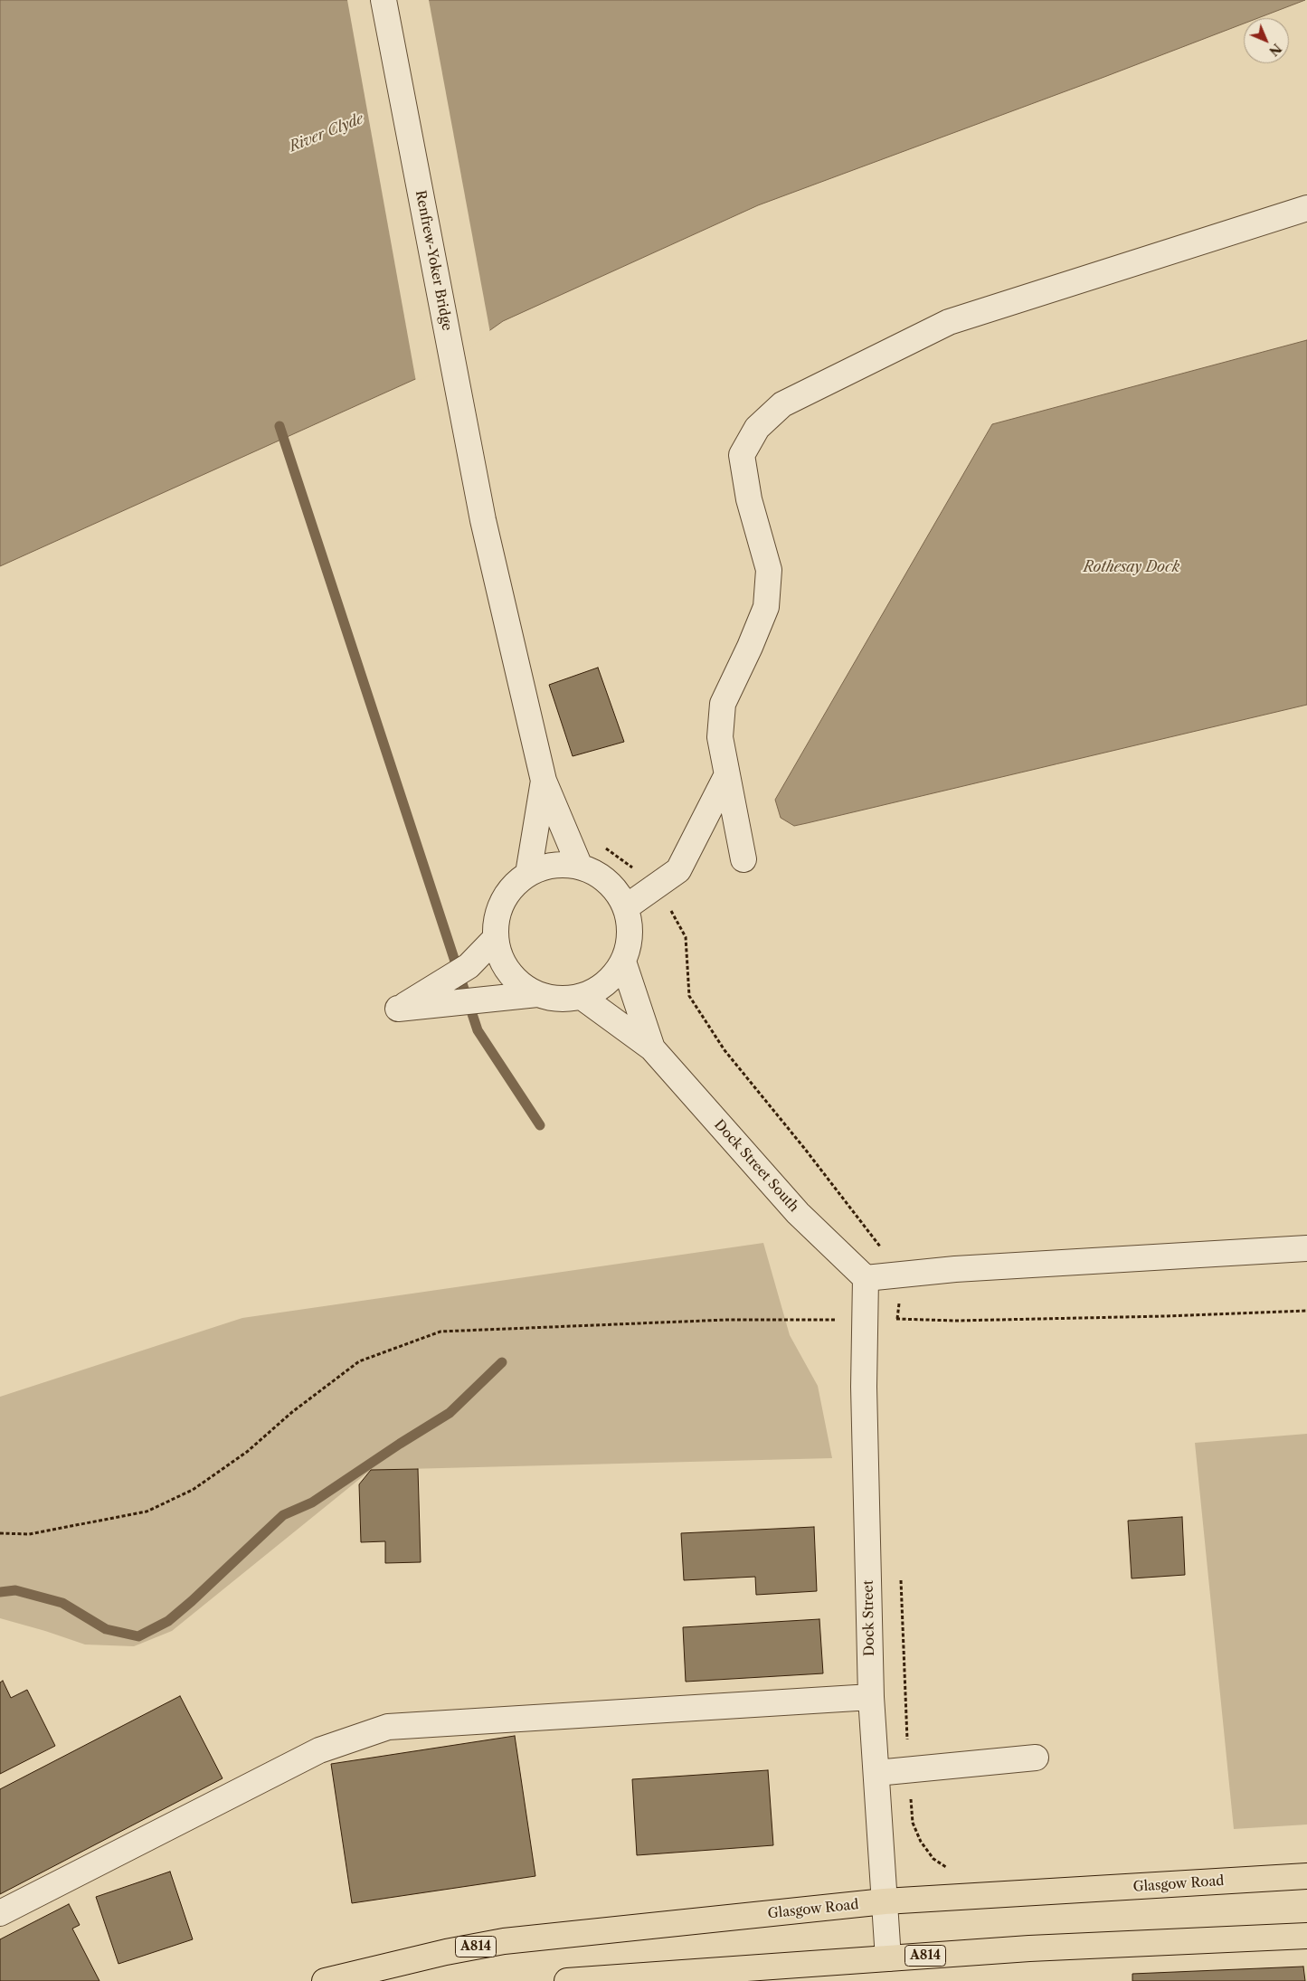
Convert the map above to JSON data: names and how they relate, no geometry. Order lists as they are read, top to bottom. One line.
{"streets":{"main road":["Glasgow Road","A814"],"street":["Renfrew-Yoker Bridge","Dock Street South","Dock Street"]},"crossings":[["Dock Street South","Dock Street"],["Dock Street","Glasgow Road"],["Dock Street","A814"]],"water":["River Clyde","Rothesay Dock"],"north":"bottom right"}
